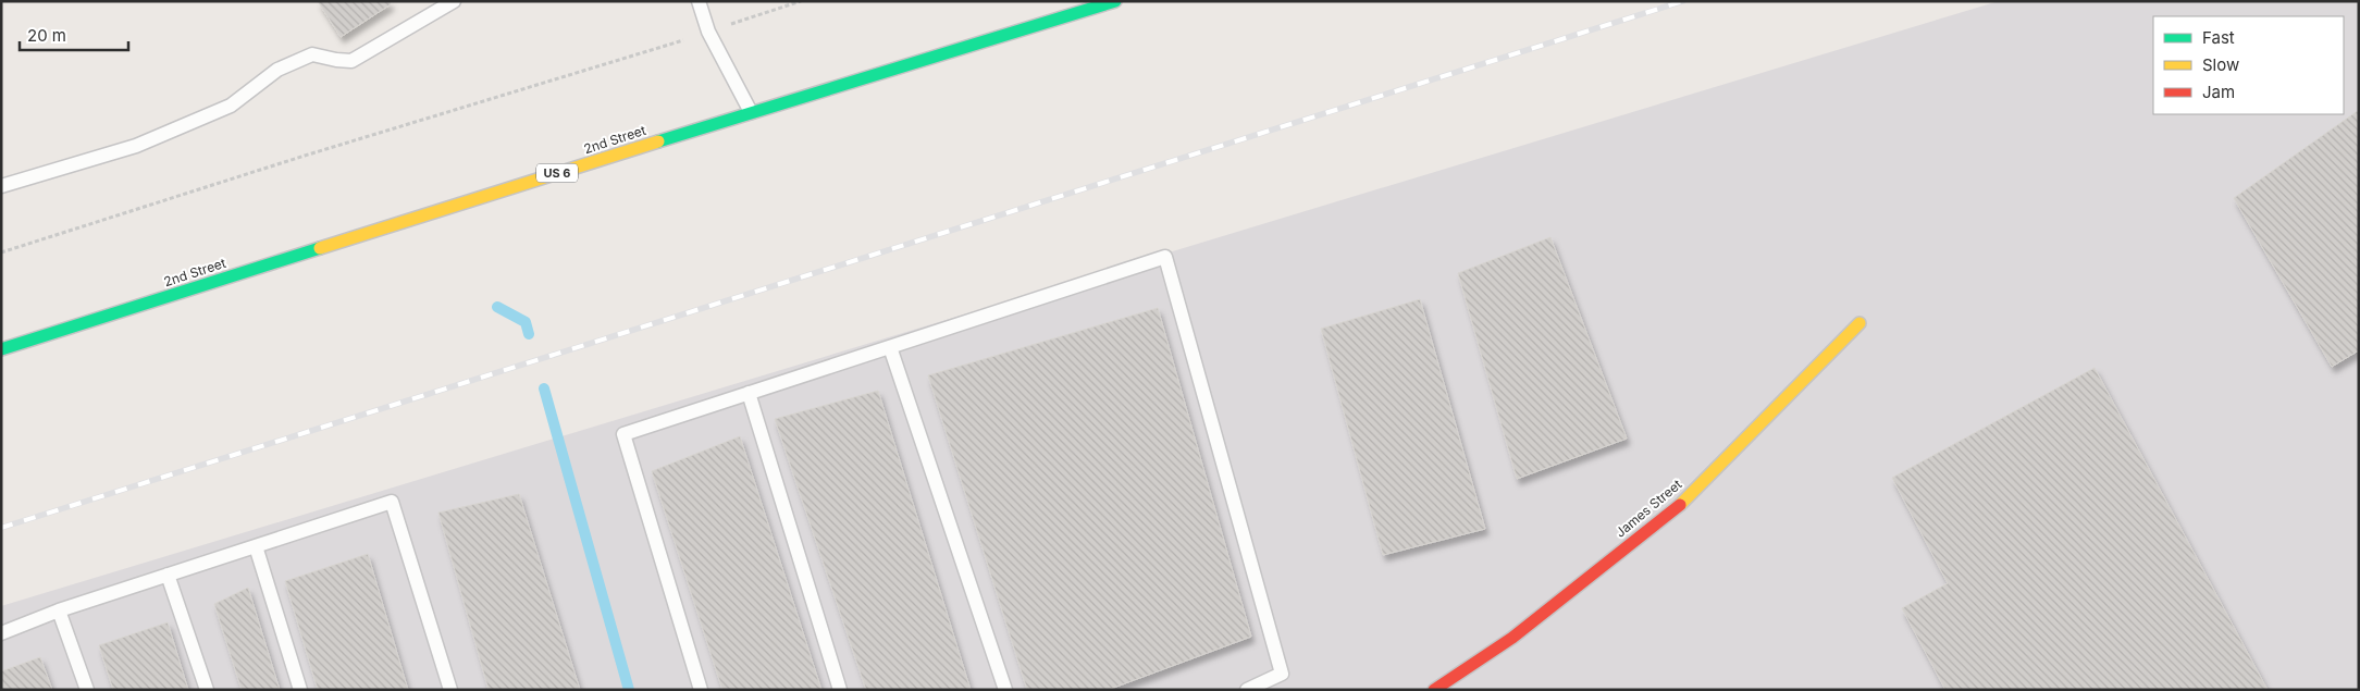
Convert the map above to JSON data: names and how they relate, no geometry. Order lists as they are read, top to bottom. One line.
{"streets":{"main road":["2nd Street","US 6","James Street"]},"legend":["Fast","Slow","Jam"],"scale_bar":"20 m"}
